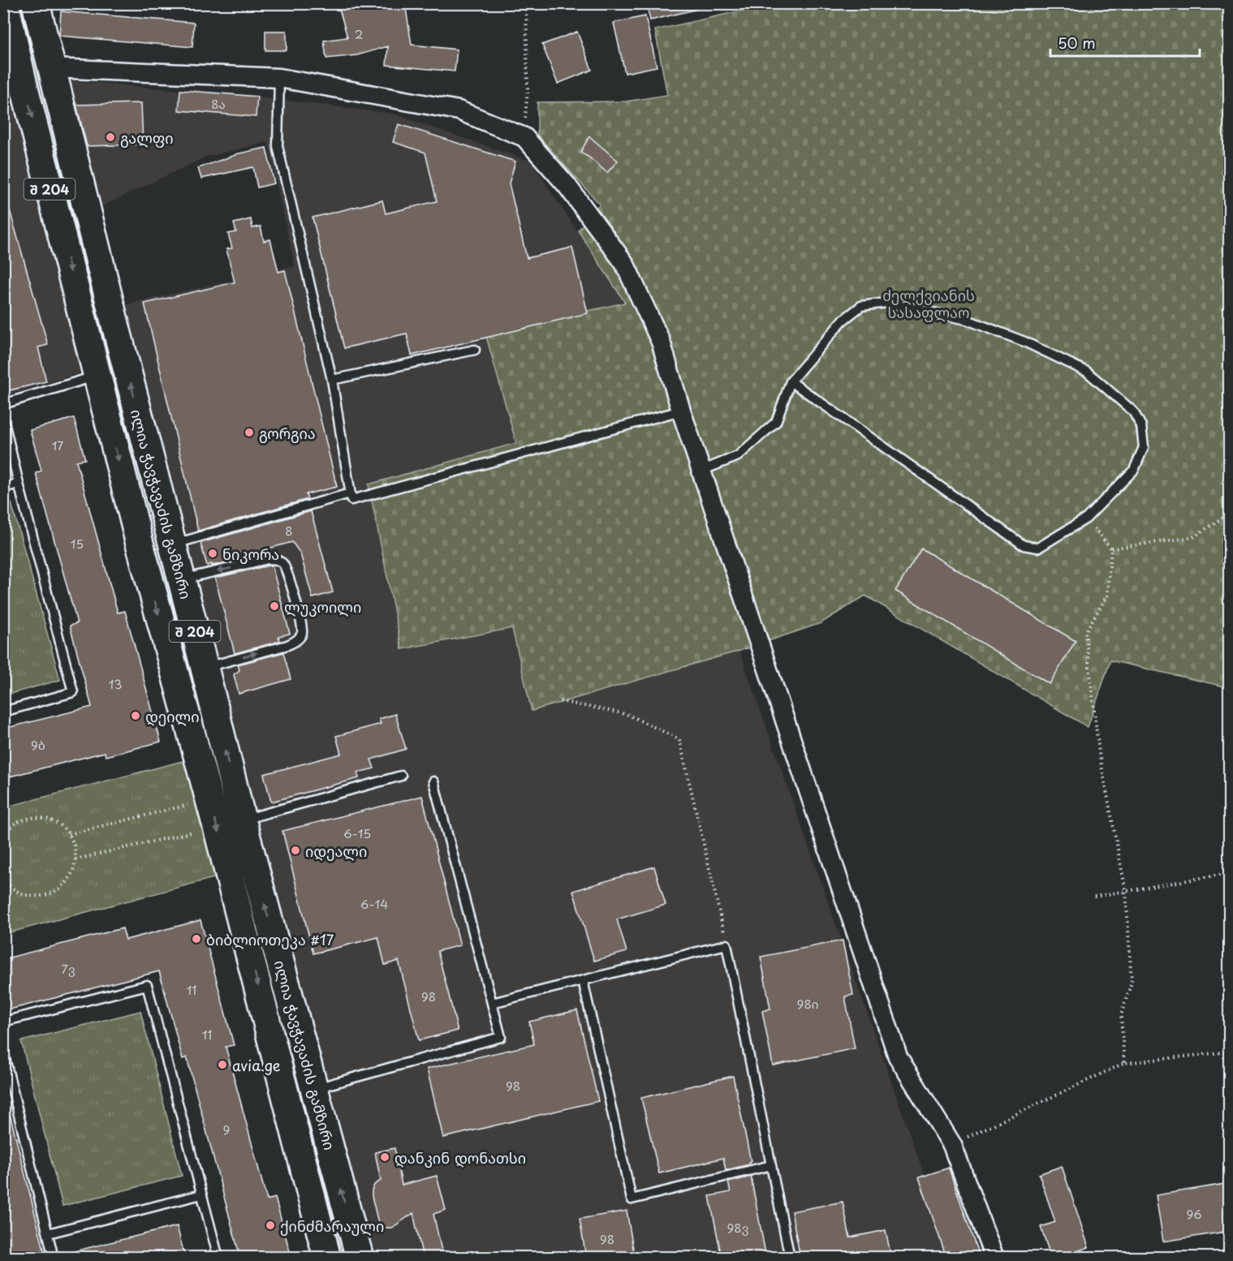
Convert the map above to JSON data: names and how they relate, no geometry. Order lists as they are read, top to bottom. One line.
{"streets":{"main road":["შ 204","ილია ჭავჭავაძის გამზირი"]},"parks":["ძელქვიანის სასაფლაო"],"places":["გალფი","გორგია","ნიკორა","ლუკოილი","დეილი","იდეალი","ბიბლიოთეკა #17","avia.ge","დანკინ დონათსი","ქინძმარაული"],"house_numbers":["2","8ა","17","8","15","13","9ბ","6-15","6-14","7ვ","11","98","98ი","11","98","9","96","98ვ","98"],"scale_bar":"50 m"}
